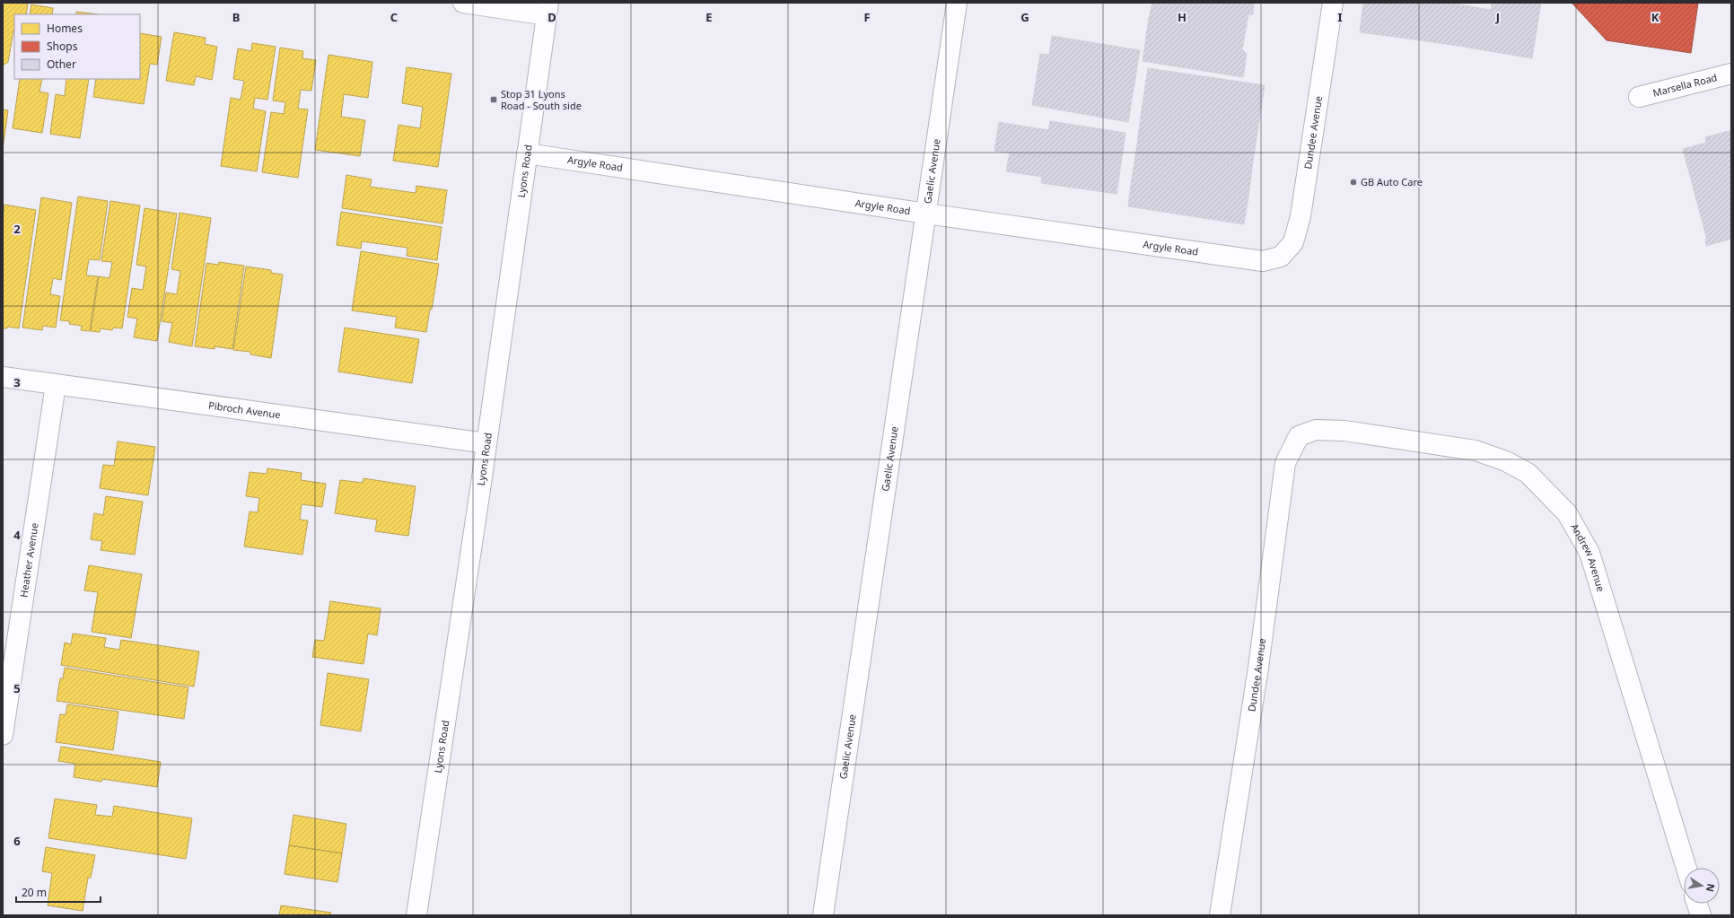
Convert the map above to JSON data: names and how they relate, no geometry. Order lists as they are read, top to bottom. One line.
{"streets":{"street":["Marsella Road","Dundee Avenue","Argyle Road","Lyons Road","Gaelic Avenue","Pibroch Avenue","Andrew Avenue","Heather Avenue"]},"crossings":[["Dundee Avenue","Argyle Road"],["Dundee Avenue","Andrew Avenue"],["Argyle Road","Lyons Road"],["Argyle Road","Gaelic Avenue"],["Lyons Road","Pibroch Avenue"],["Pibroch Avenue","Heather Avenue"]],"places":{"transit":["Stop 31 Lyons Road - South side"],"other":["GB Auto Care"]},"legend":["Homes","Shops","Other"],"scale_bar":"20 m","north":"right","grid":{"columns":["B","C","D","E","F","G","H","I","J","K"],"rows":["2","3","4","5","6"]}}
